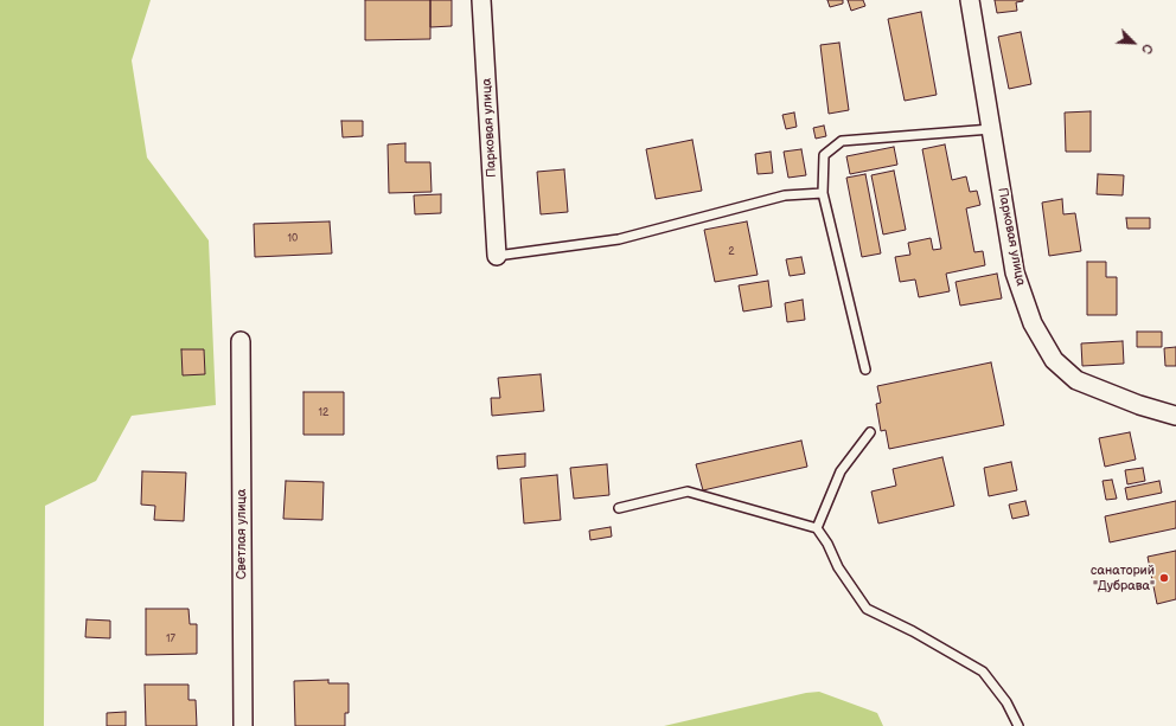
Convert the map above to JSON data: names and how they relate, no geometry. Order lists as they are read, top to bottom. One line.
{"streets":{"street":["Парковая улица","Светлая улица"]},"places":["санаторий \"Дубрава\""],"house_numbers":["10","2","12","17"],"north":"bottom right"}
